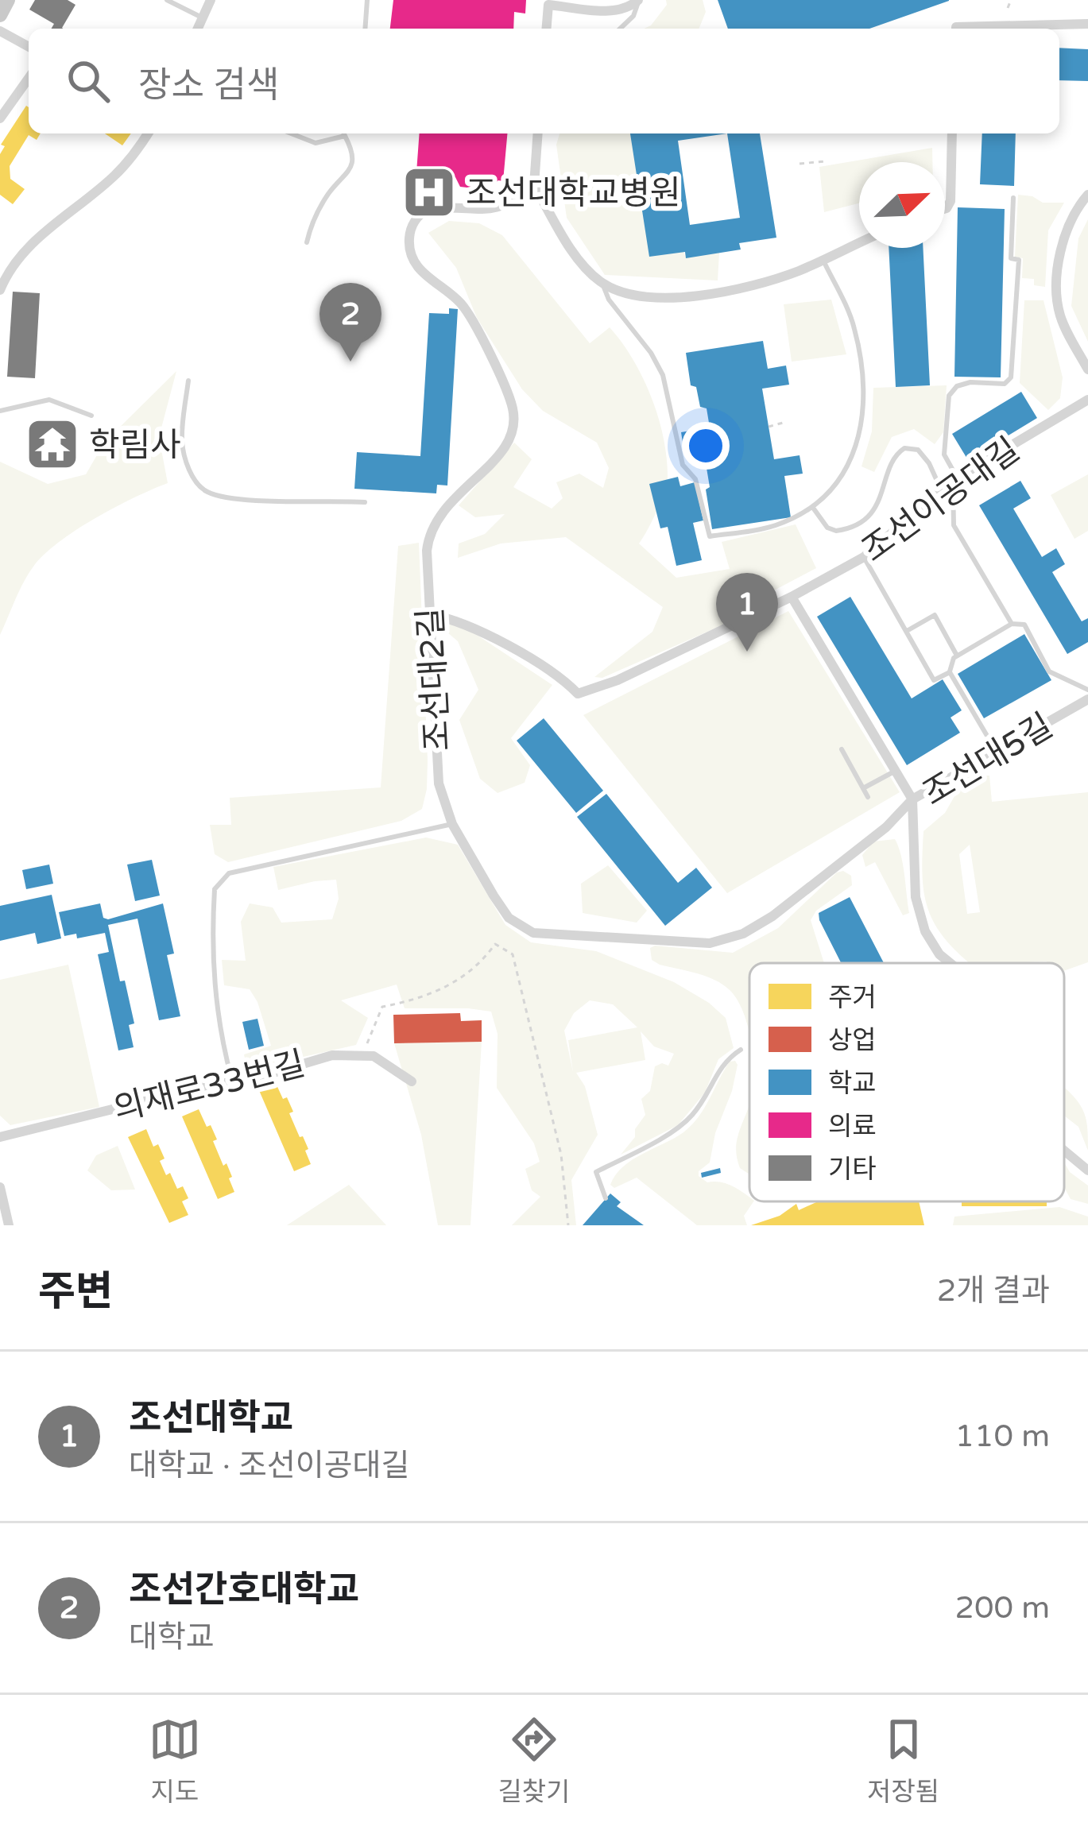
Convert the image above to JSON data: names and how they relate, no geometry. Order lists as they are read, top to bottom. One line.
{"streets":{"street":["조선이공대길","조선대2길","조선대5길","의재로33번길"]},"crossings":[["조선이공대길","조선대2길"],["조선대2길","조선대5길"]],"places":{"hospital":["조선대학교병원"],"temple":["학림사"]},"legend":["주거","상업","학교","의료","기타"],"north":"top right","page":{"search":"장소 검색","pins":["2","1"],"heading":["주변","2개 결과"],"list":[{"mark":"1","name":"조선대학교","note":"대학교 · 조선이공대길","value":"110 m"},{"mark":"2","name":"조선간호대학교","note":"대학교","value":"200 m"}],"nav":["지도","길찾기","저장됨"]}}
